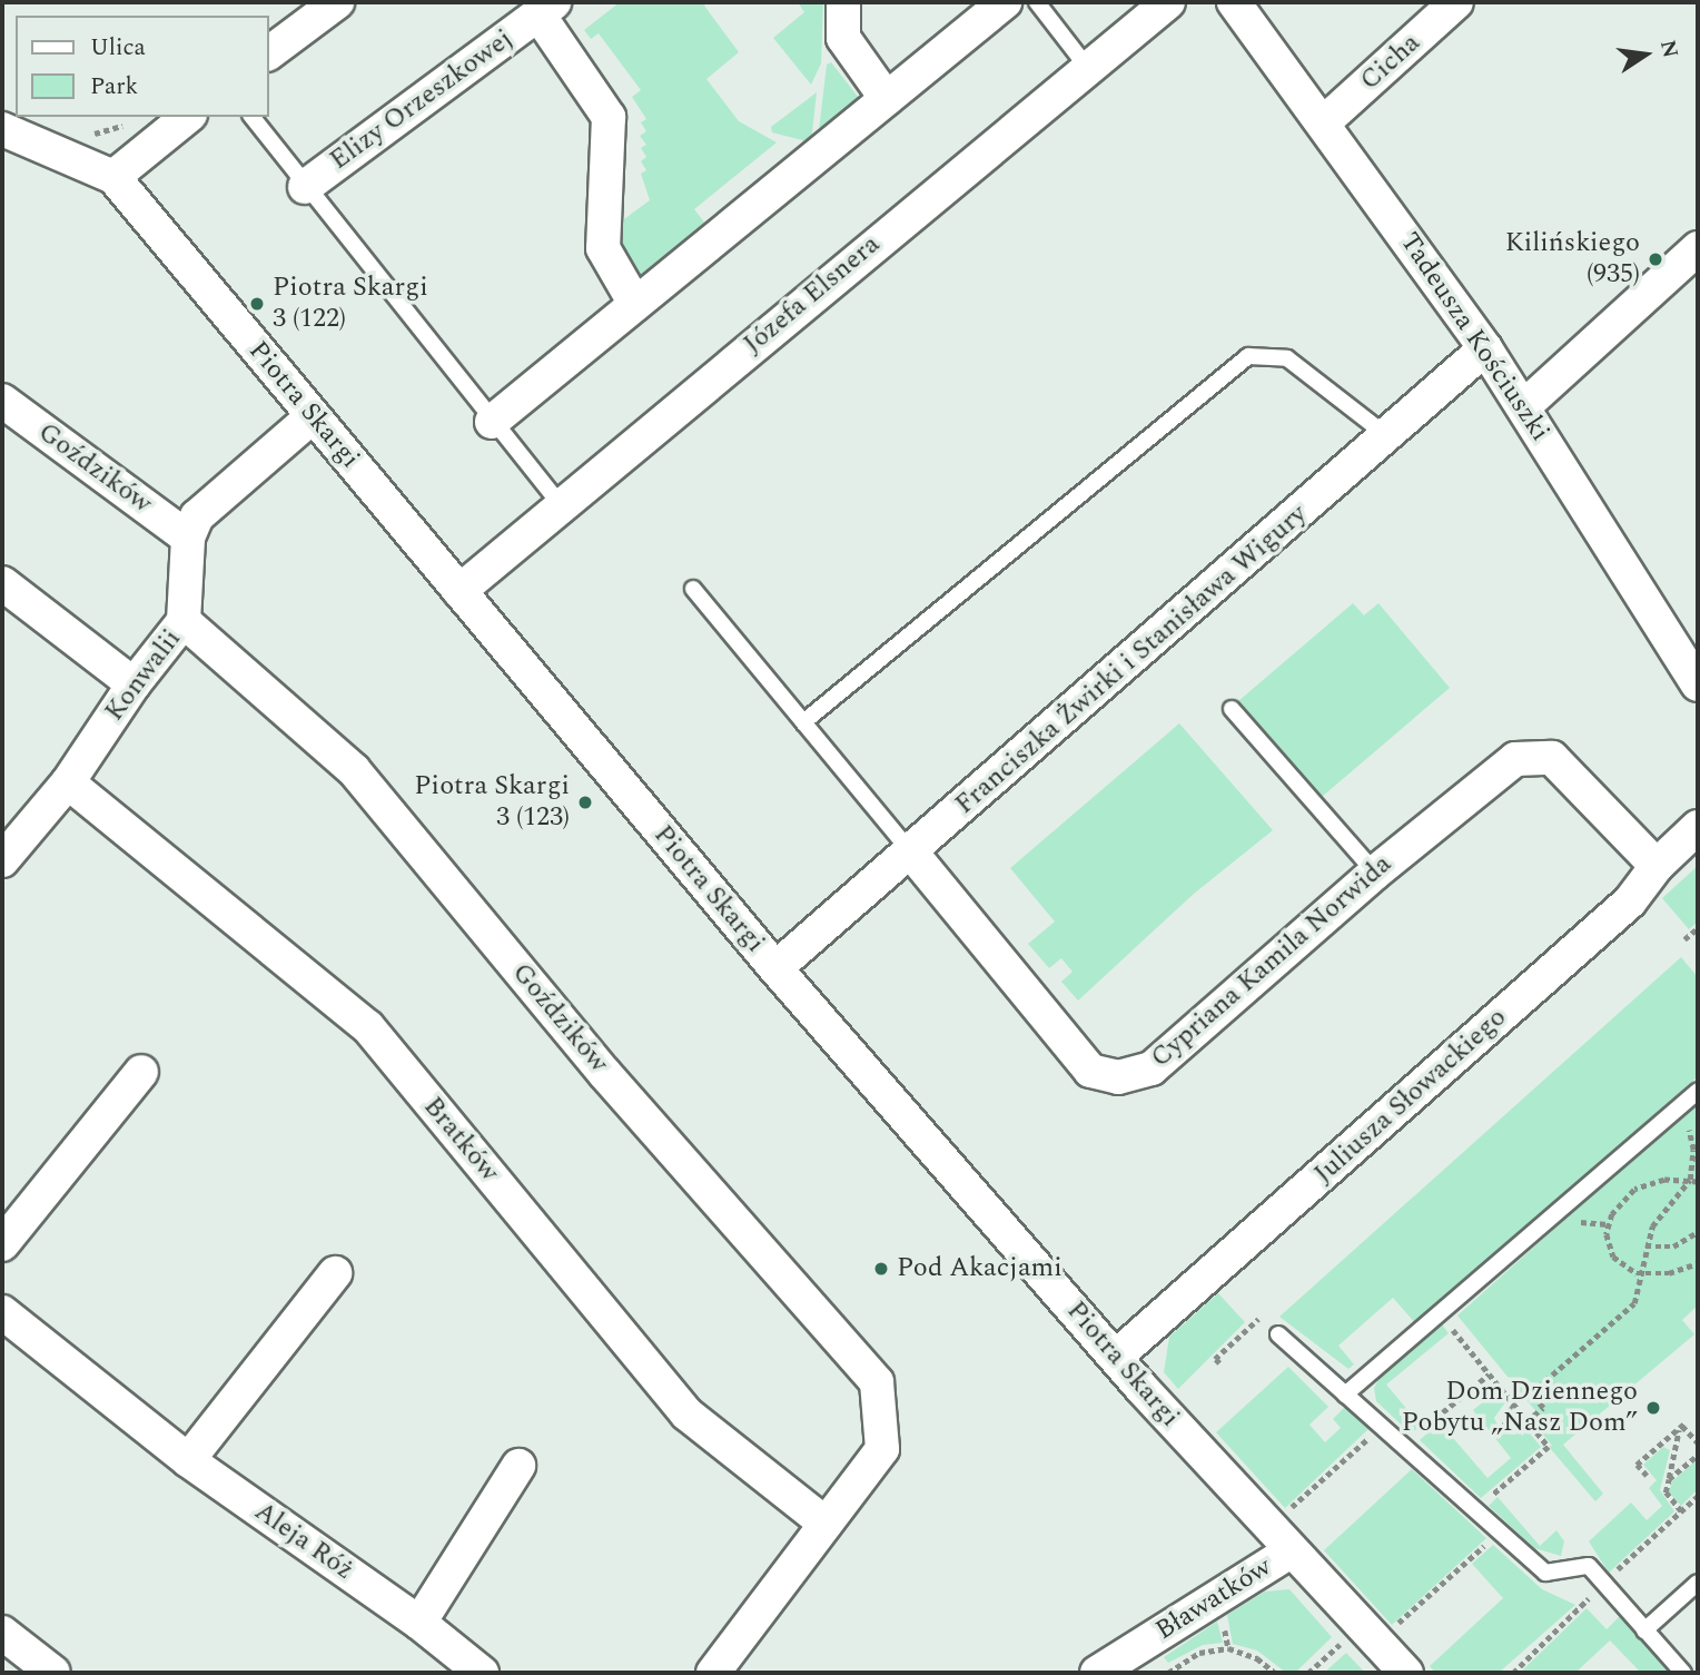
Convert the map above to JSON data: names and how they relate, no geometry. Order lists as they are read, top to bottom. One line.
{"streets":{"street":["Cicha","Elizy Orzeszkowej","Józefa Elsnera","Tadeusza Kościuszki","Piotra Skargi","Goździków","Franciszka Żwirki i Stanisława Wigury","Konwalii","Cypriana Kamila Norwida","Juliusza Słowackiego","Bratków","Aleja Róż","Bławatków"]},"crossings":[["Cicha","Tadeusza Kościuszki"],["Józefa Elsnera","Piotra Skargi"],["Tadeusza Kościuszki","Franciszka Żwirki i Stanisława Wigury"],["Piotra Skargi","Franciszka Żwirki i Stanisława Wigury"],["Piotra Skargi","Juliusza Słowackiego"],["Piotra Skargi","Bławatków"],["Goździków","Konwalii"],["Goździków","Bratków"],["Franciszka Żwirki i Stanisława Wigury","Cypriana Kamila Norwida"],["Konwalii","Bratków"],["Cypriana Kamila Norwida","Juliusza Słowackiego"]],"places":["Kilińskiego (935)","Piotra Skargi 3 (122)","Piotra Skargi 3 (123)","Pod Akacjami","Dom Dziennego Pobytu „Nasz Dom”"],"legend":["Ulica","Park"],"north":"right"}
